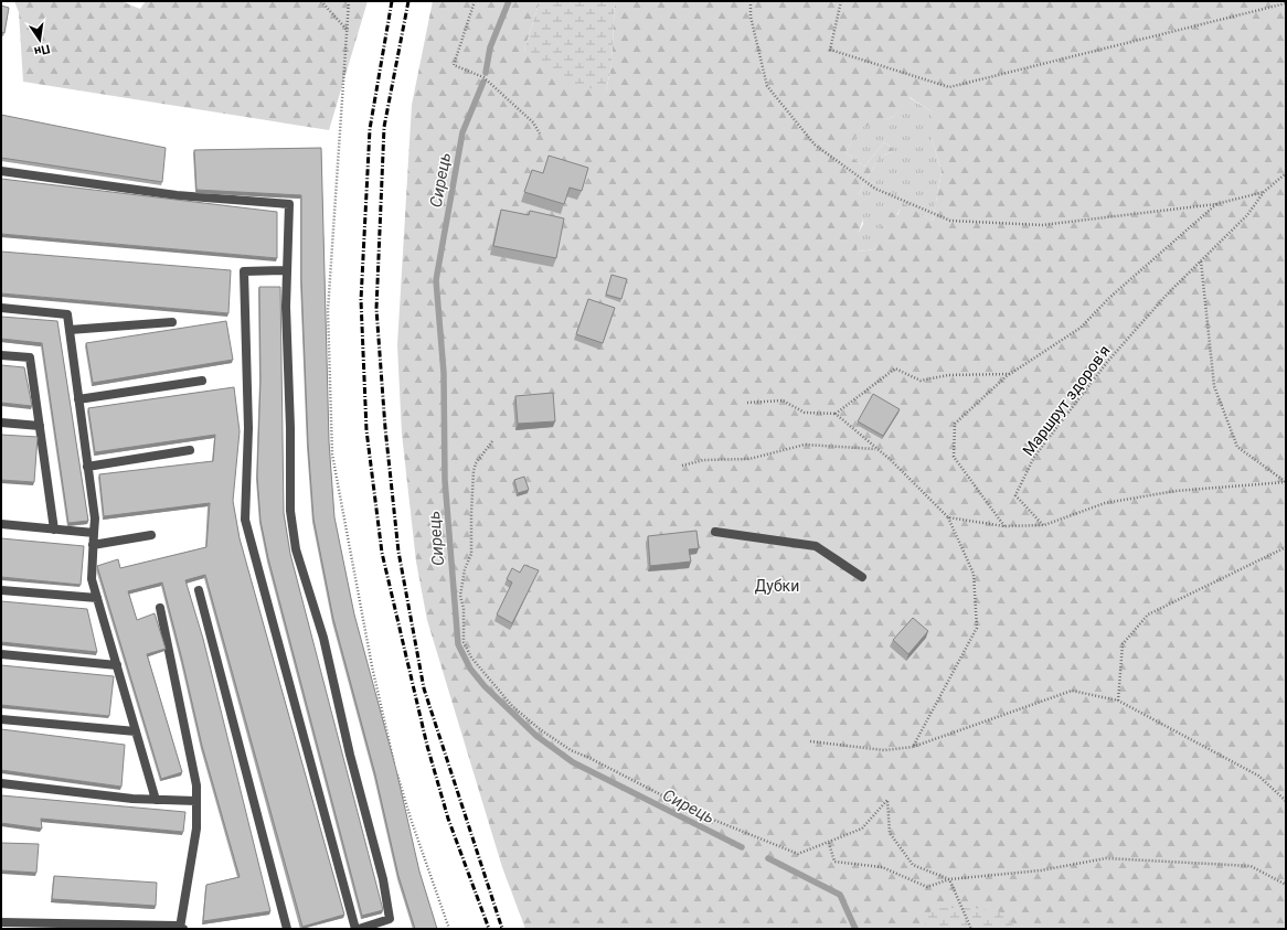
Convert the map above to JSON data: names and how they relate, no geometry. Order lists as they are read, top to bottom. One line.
{"streets":{"path":["Маршрут здоров'я"]},"water":["Сирець"],"parks":["Дубки"],"north":"bottom"}
